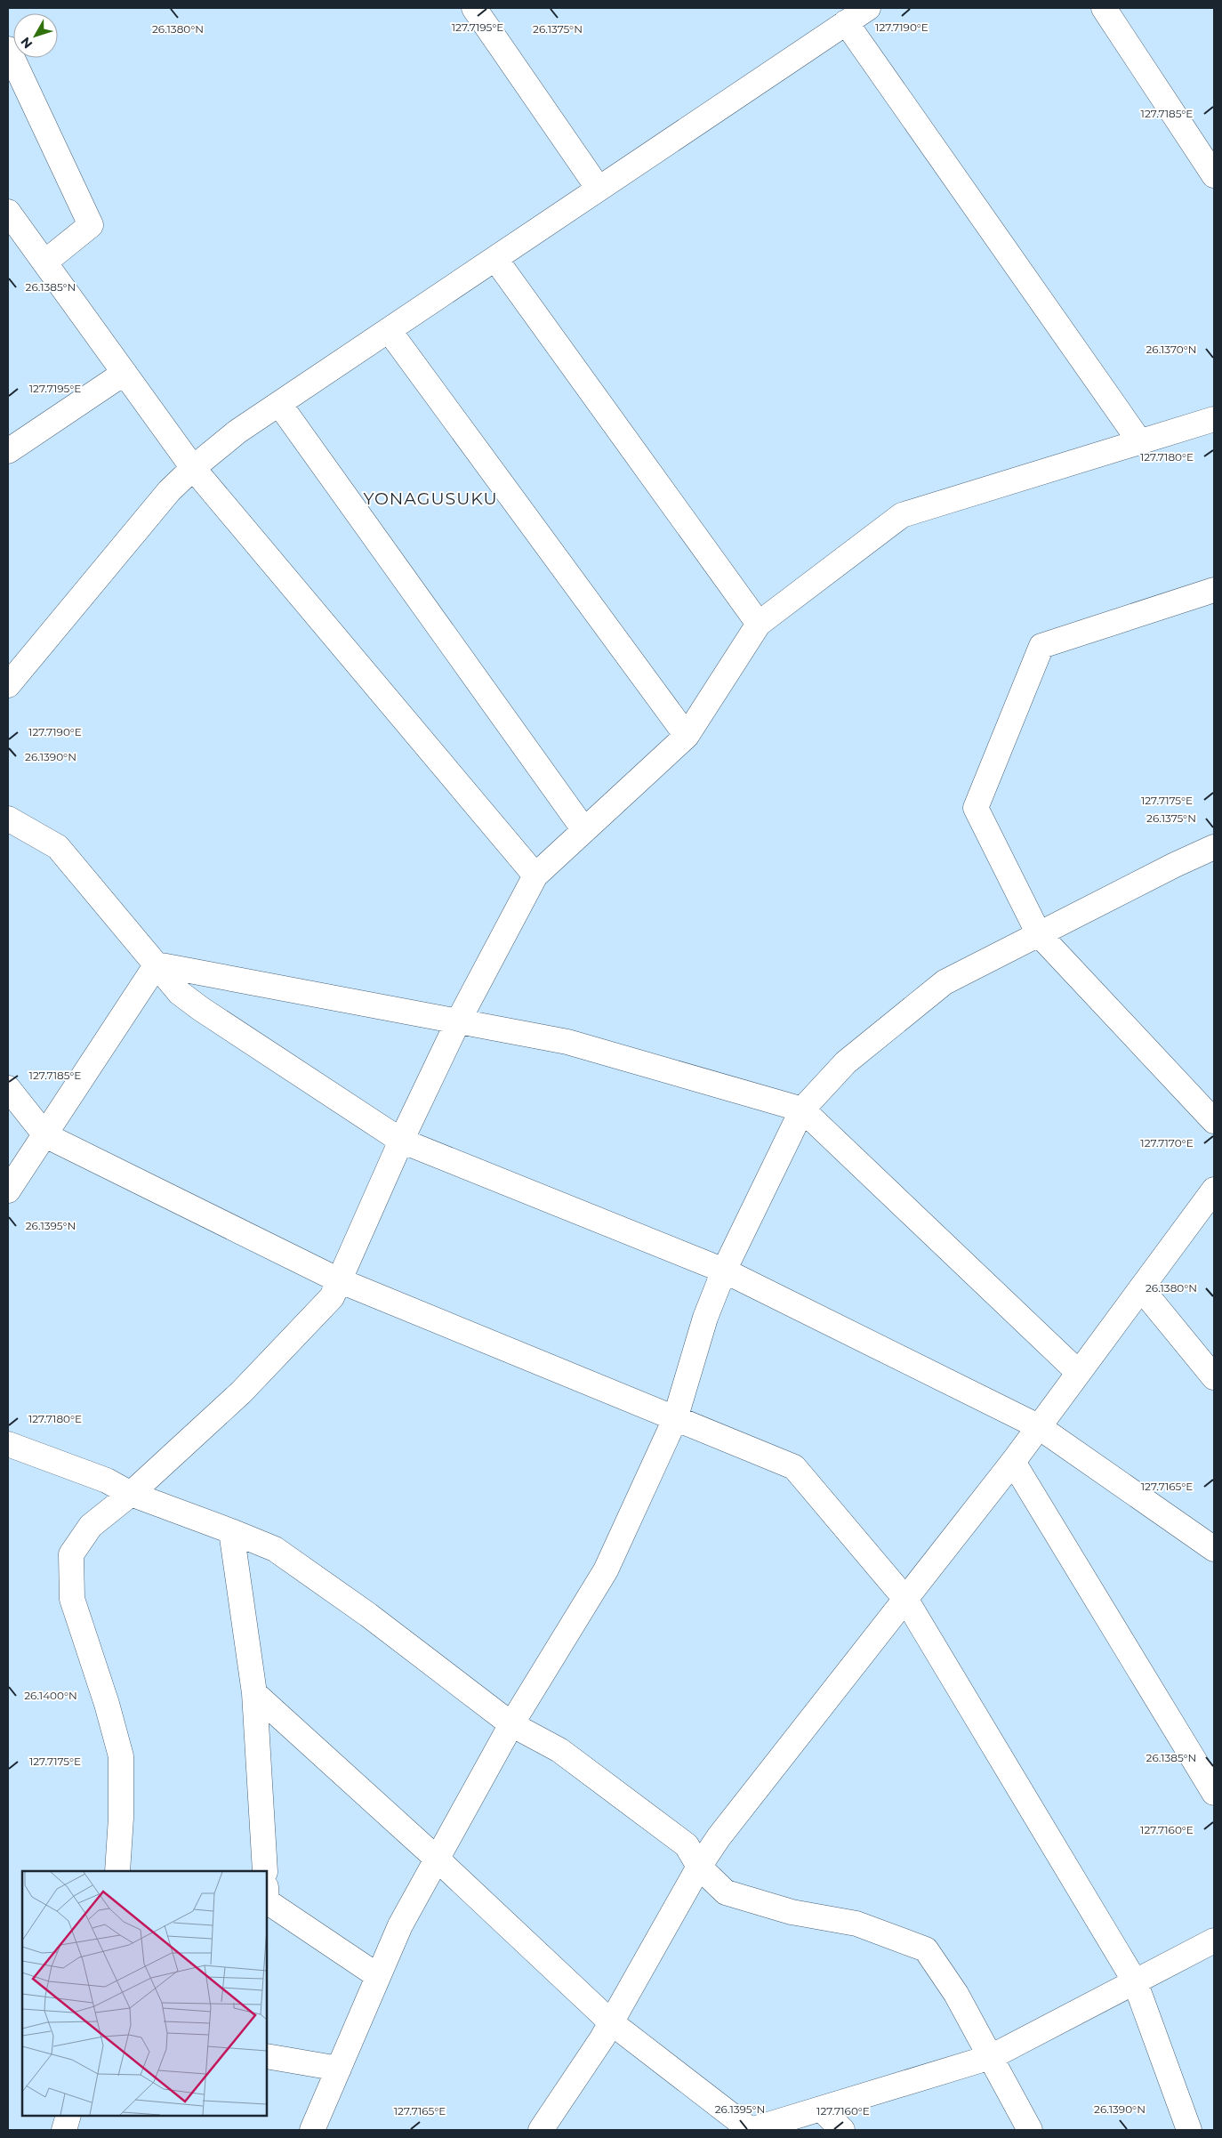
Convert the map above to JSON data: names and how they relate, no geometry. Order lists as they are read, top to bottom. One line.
{"districts":["YONAGUSUKU"],"north":"bottom left","coordinates":["127.7195°E","127.7190°E","26.1380°N","26.1375°N","127.7185°E","26.1385°N","26.1370°N","127.7180°E","26.1390°N","127.7175°E","127.7170°E","26.1395°N","127.7165°E","26.1400°N","127.7160°E"]}
